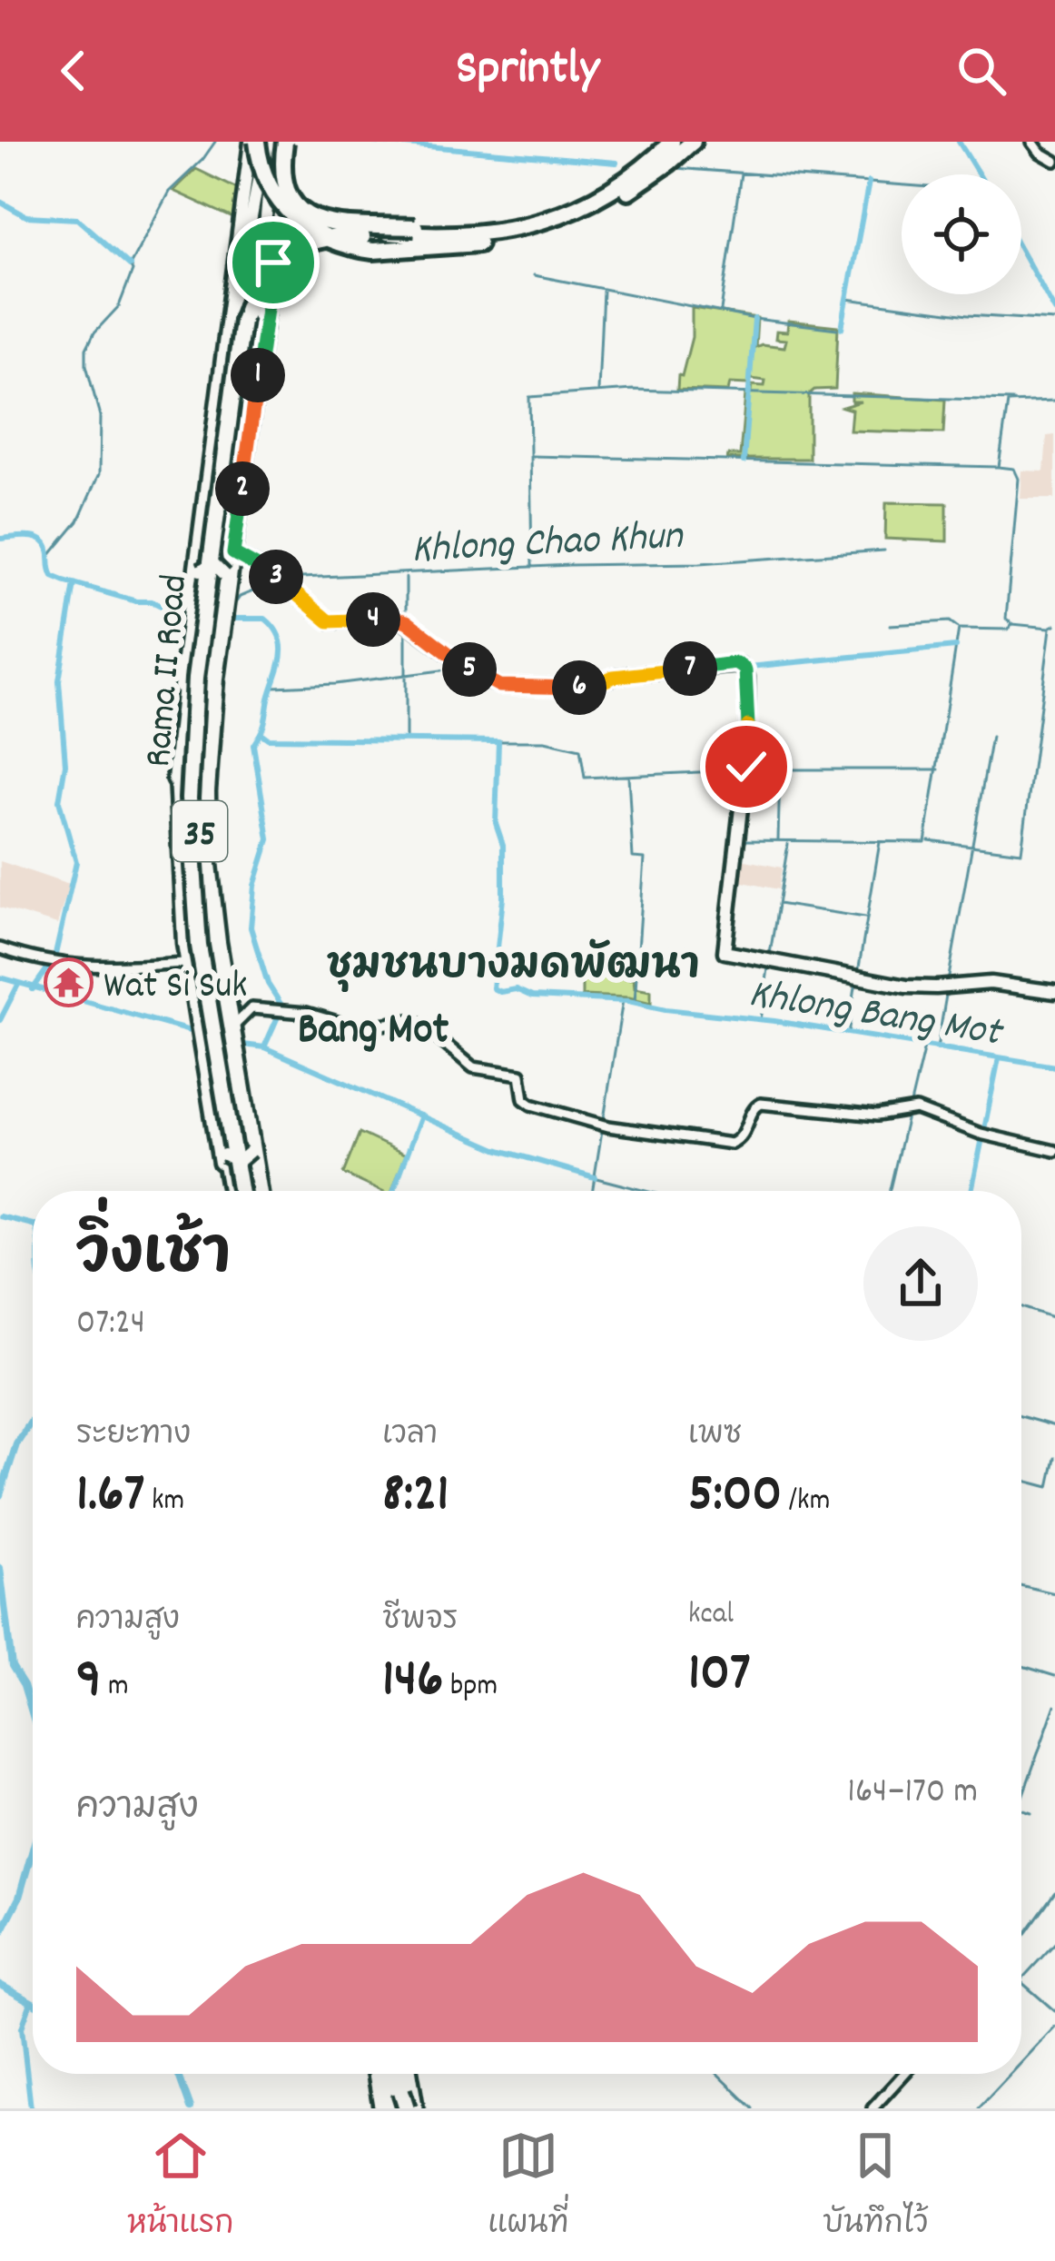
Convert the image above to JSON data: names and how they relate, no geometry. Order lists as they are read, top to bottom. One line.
{"streets":{"highway":["Rama II Road","35"]},"districts":["ชุมชนบางมดพัฒนา","Bang Mot"],"water":["Khlong Chao Khun","Khlong Bang Mot"],"places":{"temple":["Wat Si Suk"]},"page":{"header":"Sprintly","pins":["1","2","3","4","7","5","6"],"heading":["วิ่งเช้า","07:24"],"stats":[["ระยะทาง","1.67 km"],["เวลา","8:21"],["เพซ","5:00 /km"],["ความสูง","9 m"],["ชีพจร","146 bpm"],["kcal","107"]],"chart":["ความสูง","164–170 m"],"tabs":["หน้าแรก","แผนที่","บันทึกไว้"]}}
